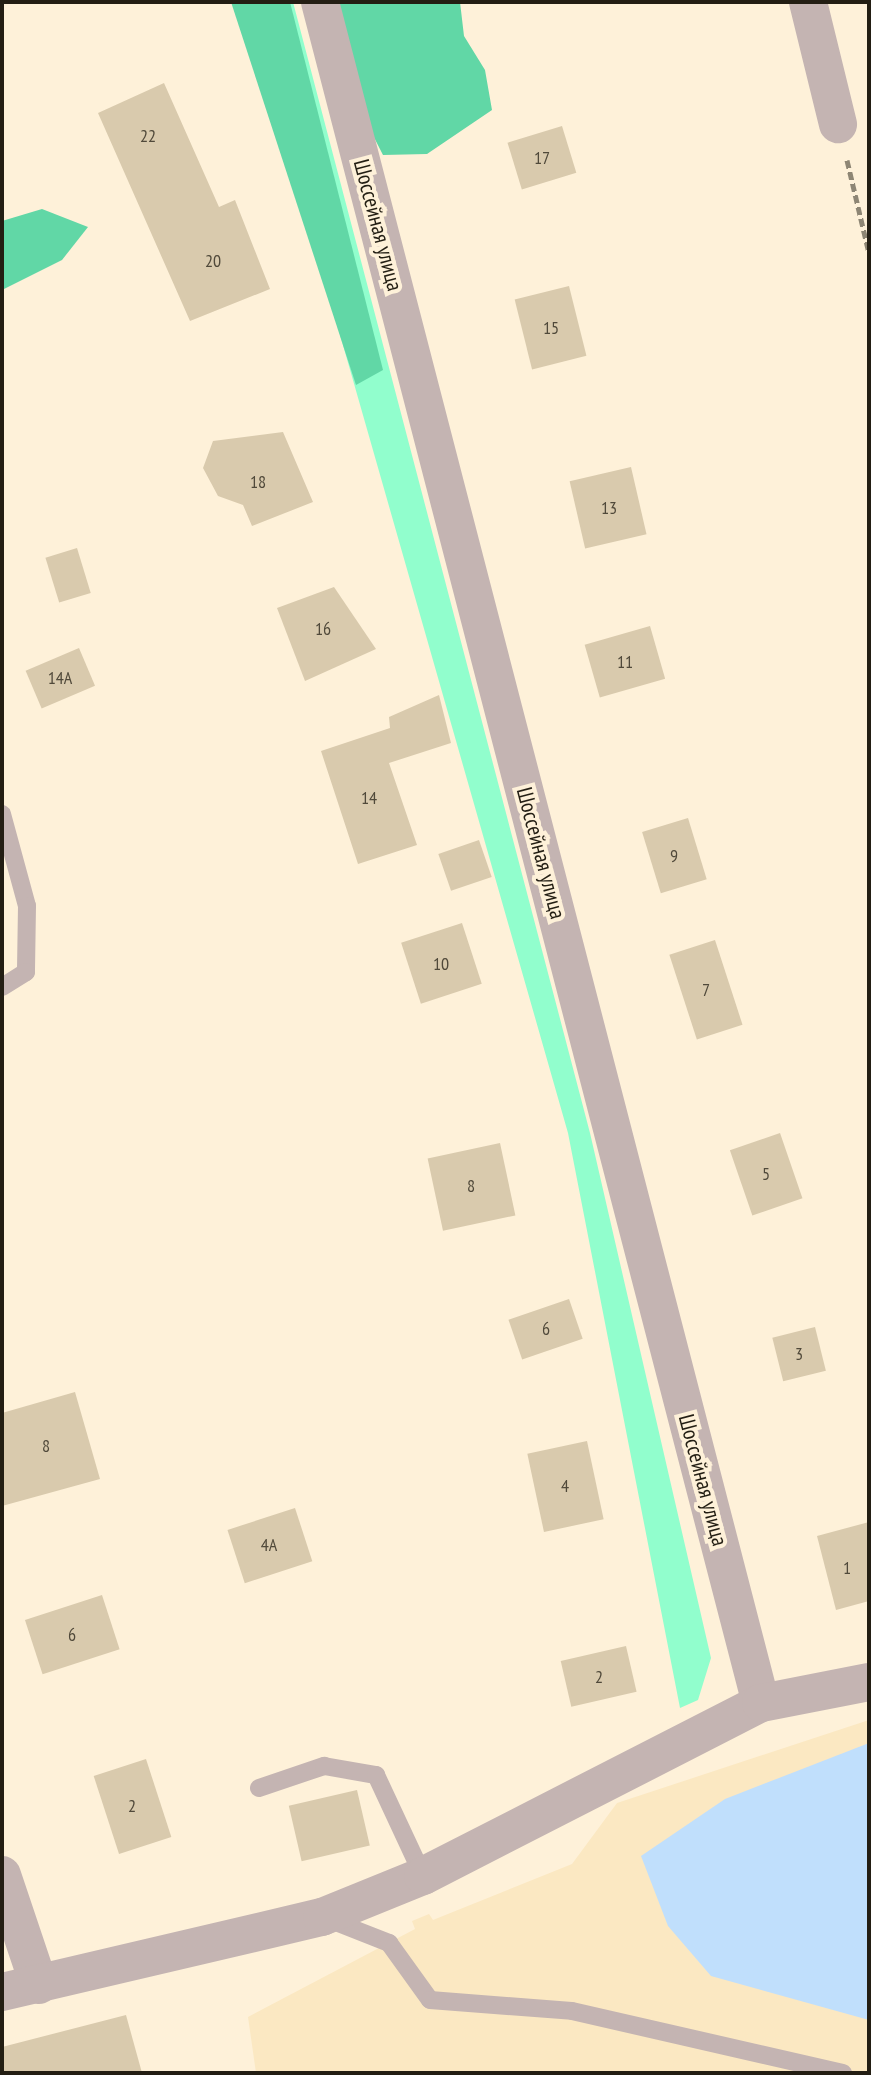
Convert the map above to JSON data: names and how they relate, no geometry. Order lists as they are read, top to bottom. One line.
{"streets":{"street":["Шоссейная улица"]},"house_numbers":["22","17","20","15","18","13","16","11","14А","14","9","10","7","5","8","6","3","8","4","4А","1","6","2","2"]}
